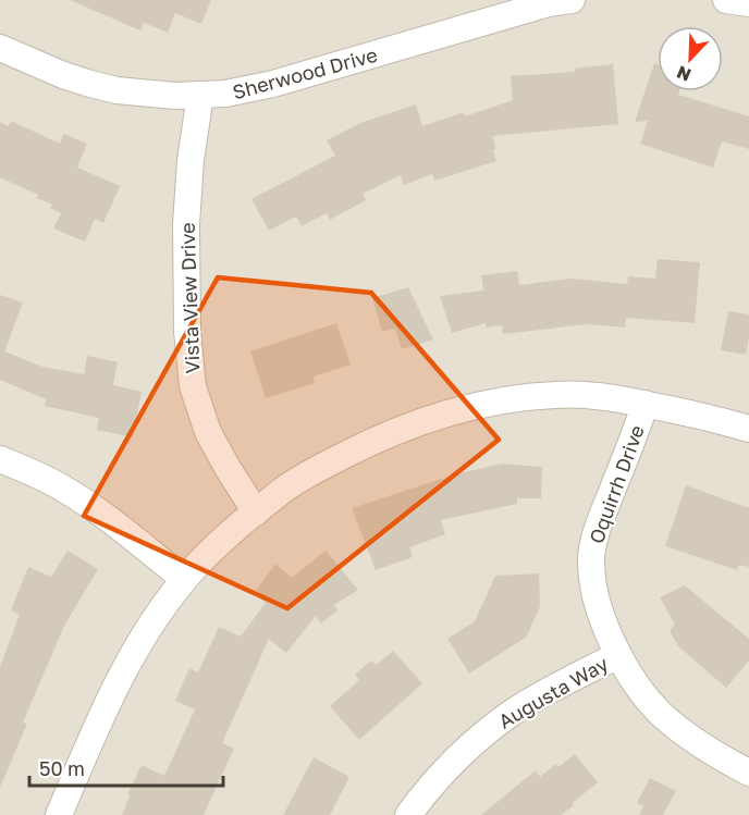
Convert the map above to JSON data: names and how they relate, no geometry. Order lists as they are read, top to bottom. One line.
{"streets":{"street":["Sherwood Drive","Vista View Drive","Oquirrh Drive","Augusta Way"]},"crossings":[["Sherwood Drive","Vista View Drive"],["Oquirrh Drive","Augusta Way"]],"scale_bar":"50 m","north":"bottom left"}
